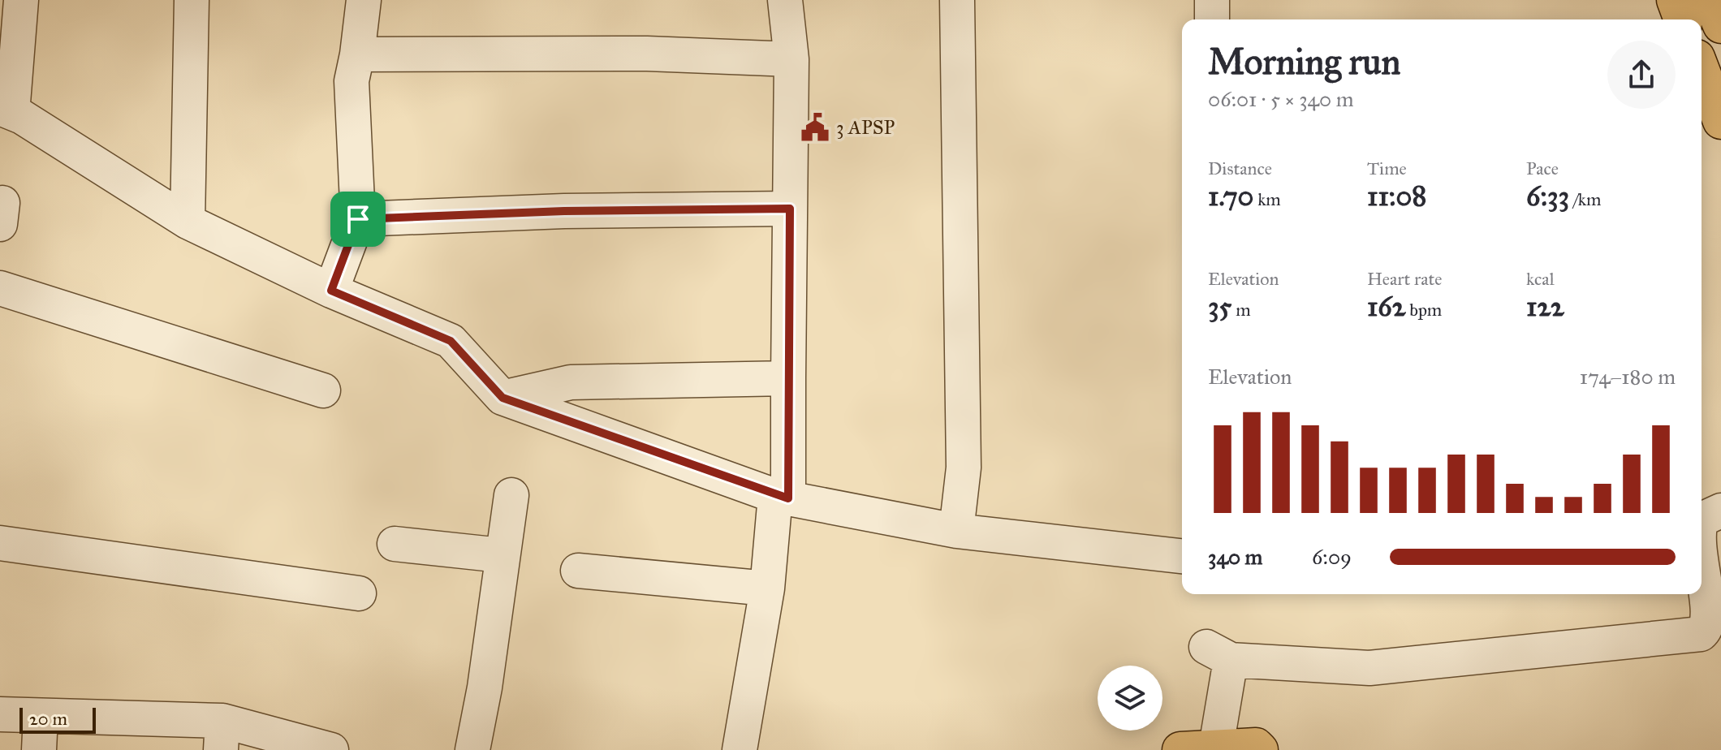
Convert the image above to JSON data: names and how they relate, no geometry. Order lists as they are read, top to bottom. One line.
{"places":{"public building":["3 APSP"]},"scale_bar":"20 m","page":{"heading":["Morning run","06:01 · 5 × 340 m"],"stats":[["Distance","1.70 km"],["Time","11:08"],["Pace","6:33 /km"],["Elevation","35 m"],["Heart rate","162 bpm"],["kcal","122"]],"chart":["Elevation","174–180 m"],"list":[{"name":"340 m","note":"6:09"}],"scale":"20 m"}}
